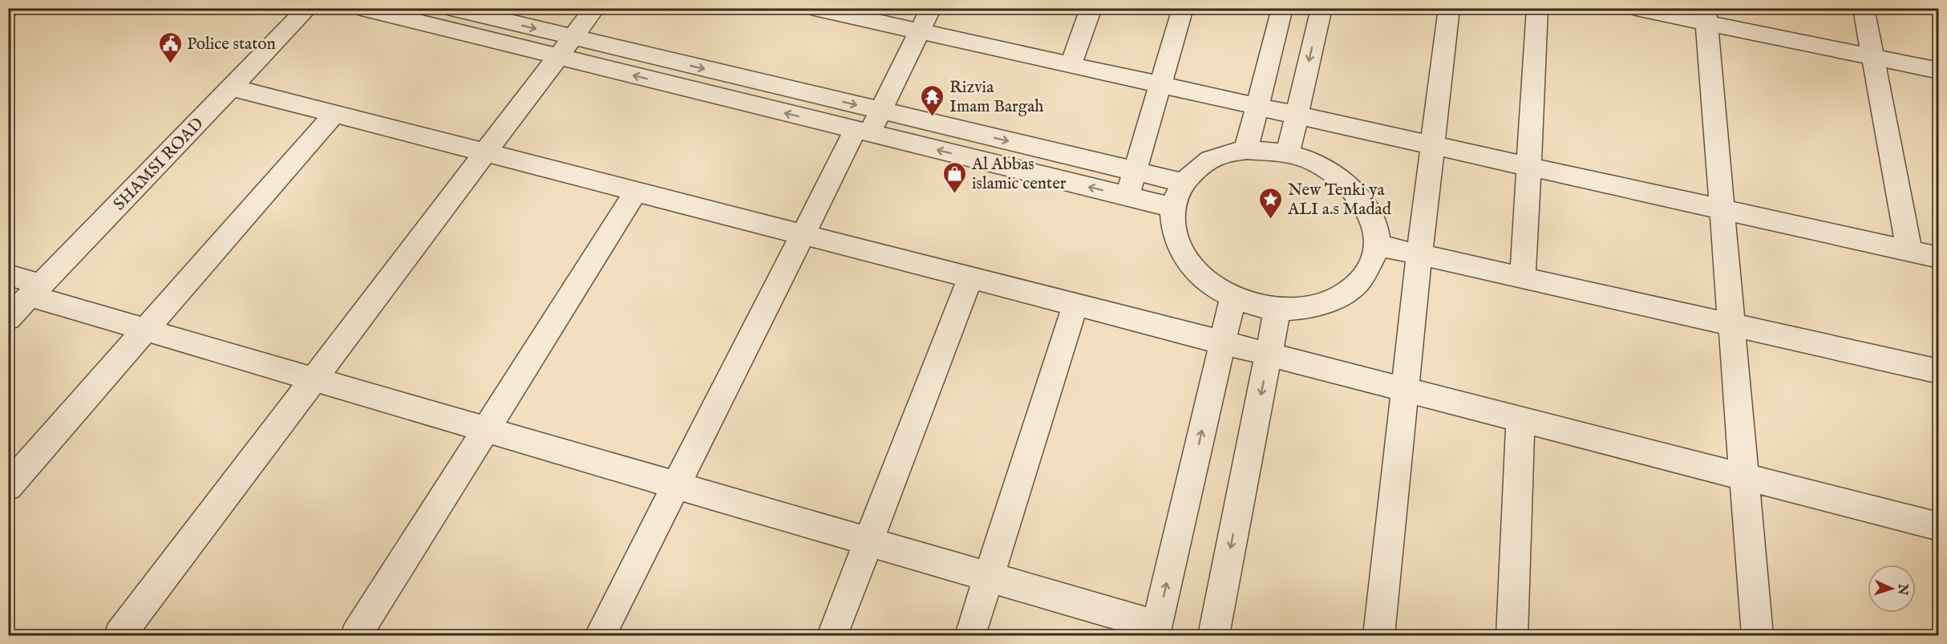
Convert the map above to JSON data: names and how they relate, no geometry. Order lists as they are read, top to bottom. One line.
{"streets":{"street":["SHAMSI ROAD"]},"places":{"public building":["Police staton"],"temple":["Rizvia Imam Bargah"],"shop":["Al Abbas islamic center"],"place":["New Tenki ya ALI a.s Madad"]},"north":"right"}
